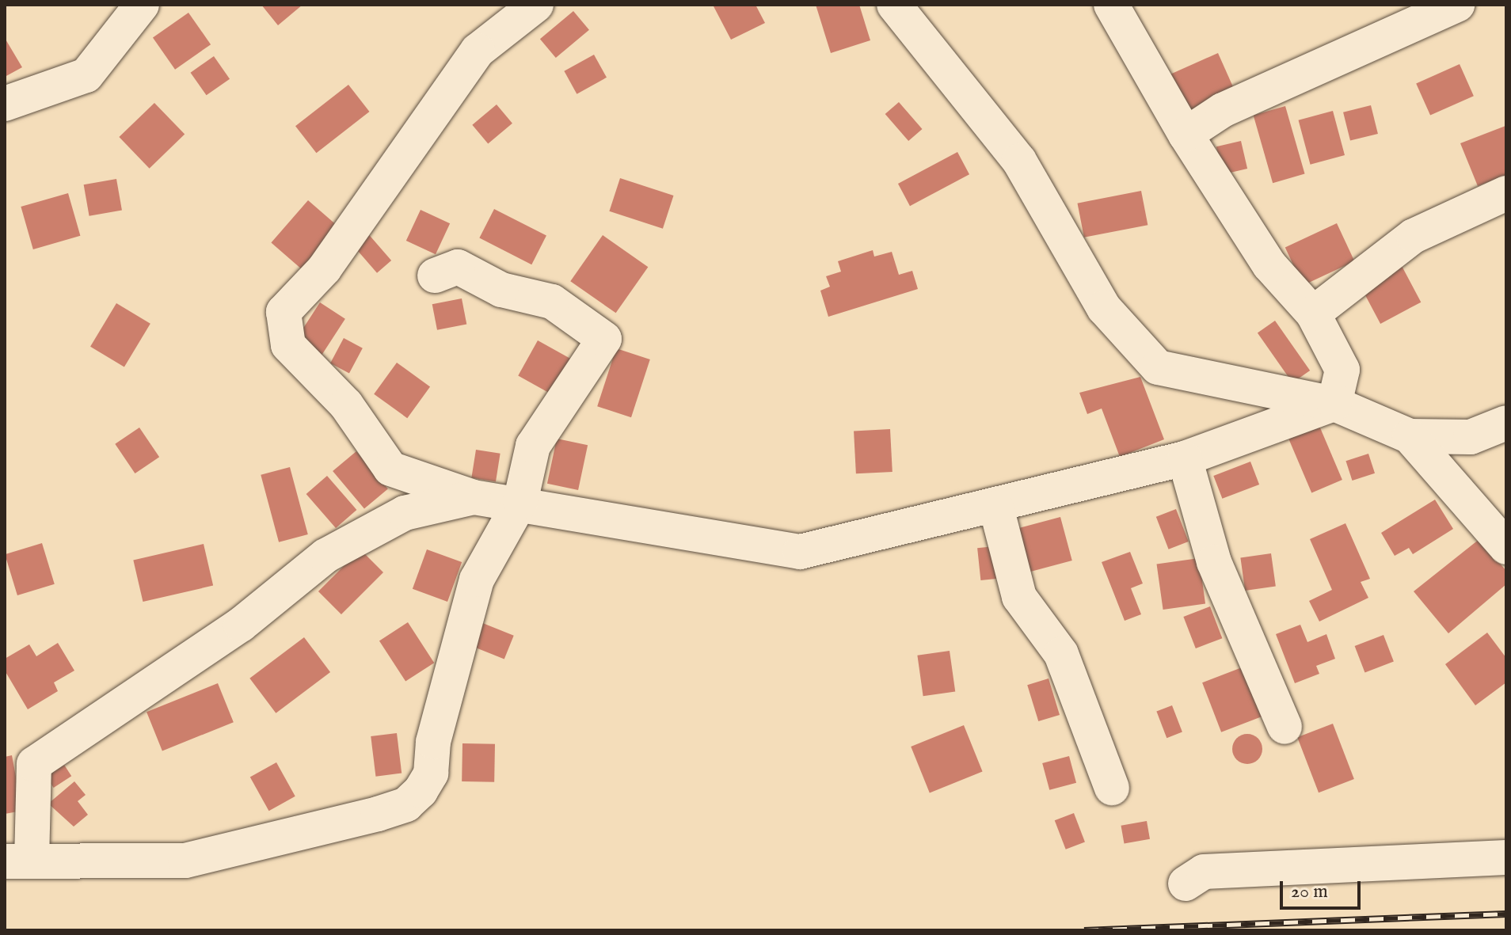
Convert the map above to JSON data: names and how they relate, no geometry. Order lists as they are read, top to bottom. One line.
{"scale_bar":"20 m"}
